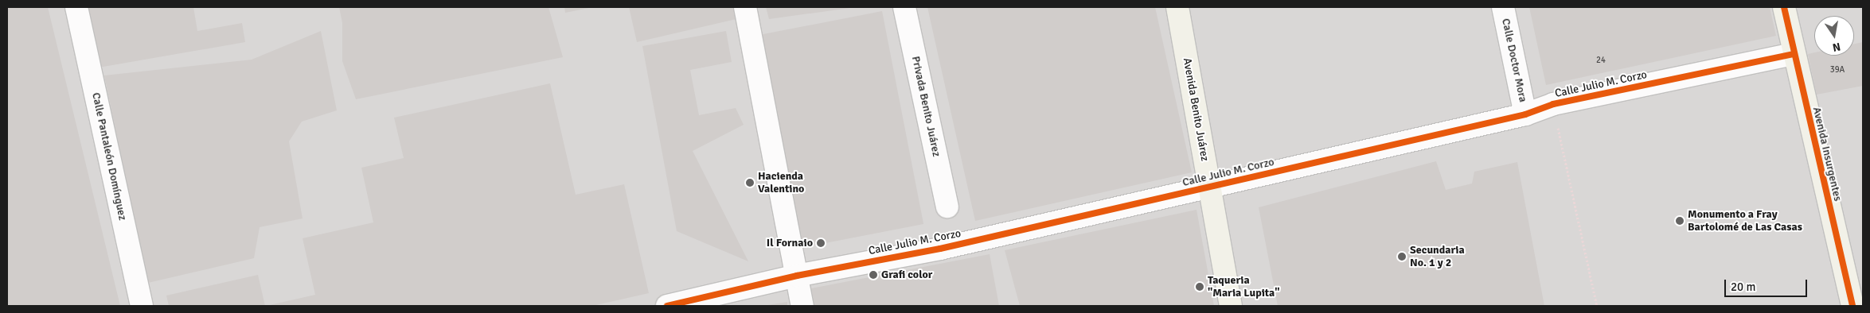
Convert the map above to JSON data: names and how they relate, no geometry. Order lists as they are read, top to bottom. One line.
{"streets":{"street":["Calle Doctor Mora","Calle Julio M. Corzo","Privada Benito Juárez","Avenida Benito Juárez","Avenida Insurgentes","Calle Pantaleón Domínguez"]},"crossings":[["Calle Doctor Mora","Calle Julio M. Corzo"],["Calle Julio M. Corzo","Avenida Benito Juárez"],["Calle Julio M. Corzo","Avenida Insurgentes"]],"places":["Hacienda Valentino","Monumento a Fray Bartolomé de Las Casas","Il Fornaio","Secundaria No. 1 y 2","Grafi color","Taqueria \"Maria Lupita\""],"house_numbers":["24","39A"],"scale_bar":"20 m","north":"bottom"}
